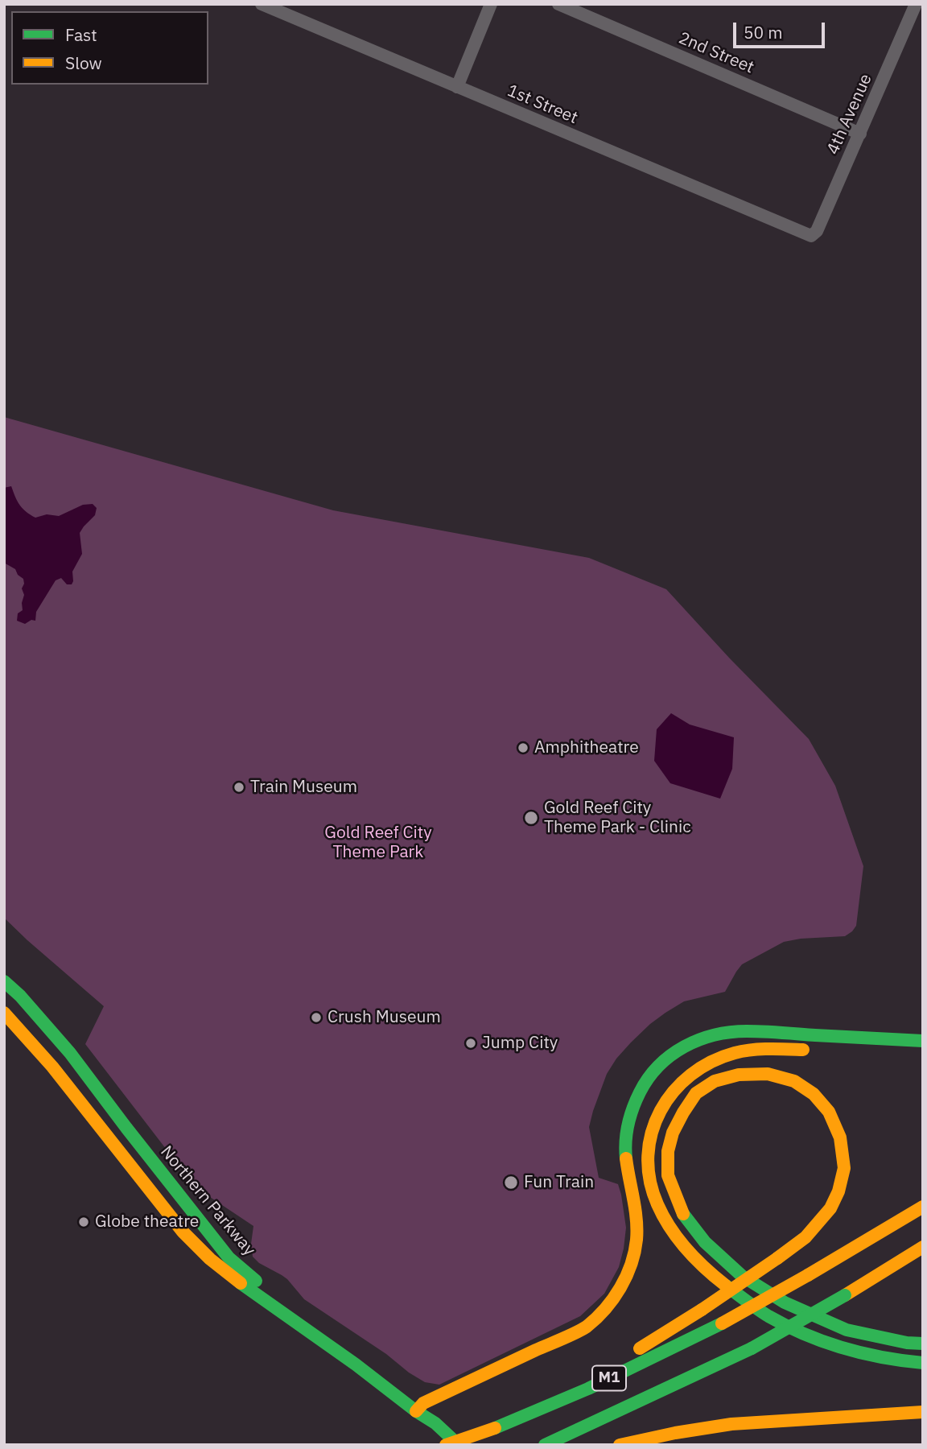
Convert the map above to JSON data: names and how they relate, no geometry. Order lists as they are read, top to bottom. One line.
{"streets":{"main road":["Northern Parkway","M1"],"street":["2nd Street","1st Street","4th Avenue"]},"crossings":[["2nd Street","4th Avenue"],["1st Street","4th Avenue"]],"parks":["Gold Reef City Theme Park"],"places":["Amphitheatre","Train Museum","Gold Reef City Theme Park - Clinic","Crush Museum","Jump City","Fun Train","Globe theatre"],"legend":["Fast","Slow"],"scale_bar":"50 m"}
